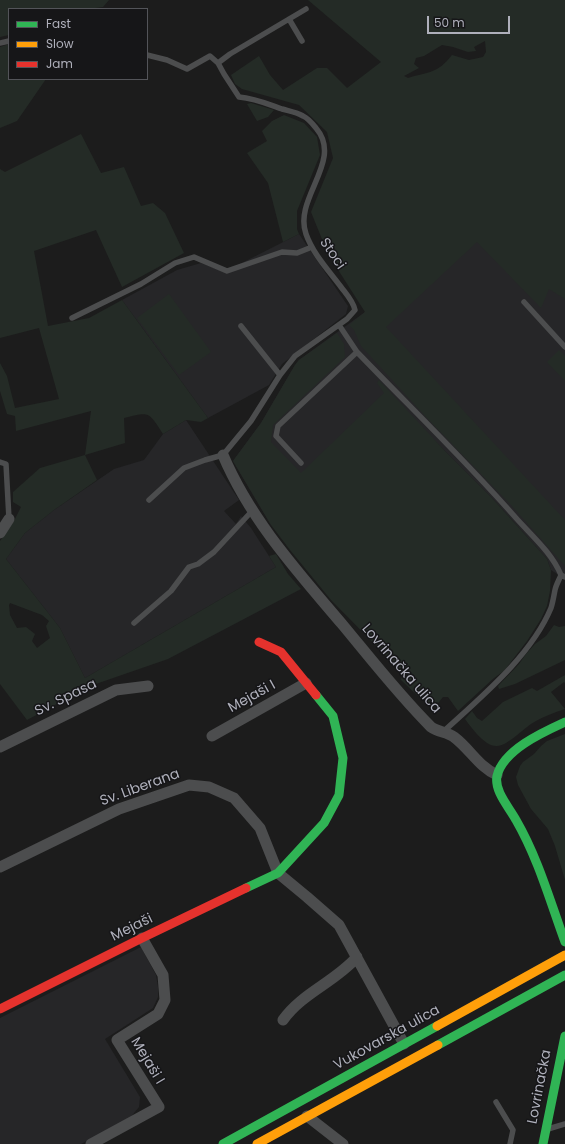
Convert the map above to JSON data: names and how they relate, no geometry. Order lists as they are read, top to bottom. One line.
{"streets":{"street":["Lovrinačka ulica","Mejaši I","Sv. Spasa","Sv. Liberana","Mejaši","Vukovarska ulica","Lovrinačka"],"lane":["Stoci"]},"crossings":[["Stoci","Lovrinačka ulica"],["Mejaši I","Mejaši"],["Sv. Liberana","Mejaši"],["Sv. Liberana","Vukovarska ulica"]],"legend":["Fast","Slow","Jam"],"scale_bar":"50 m"}
